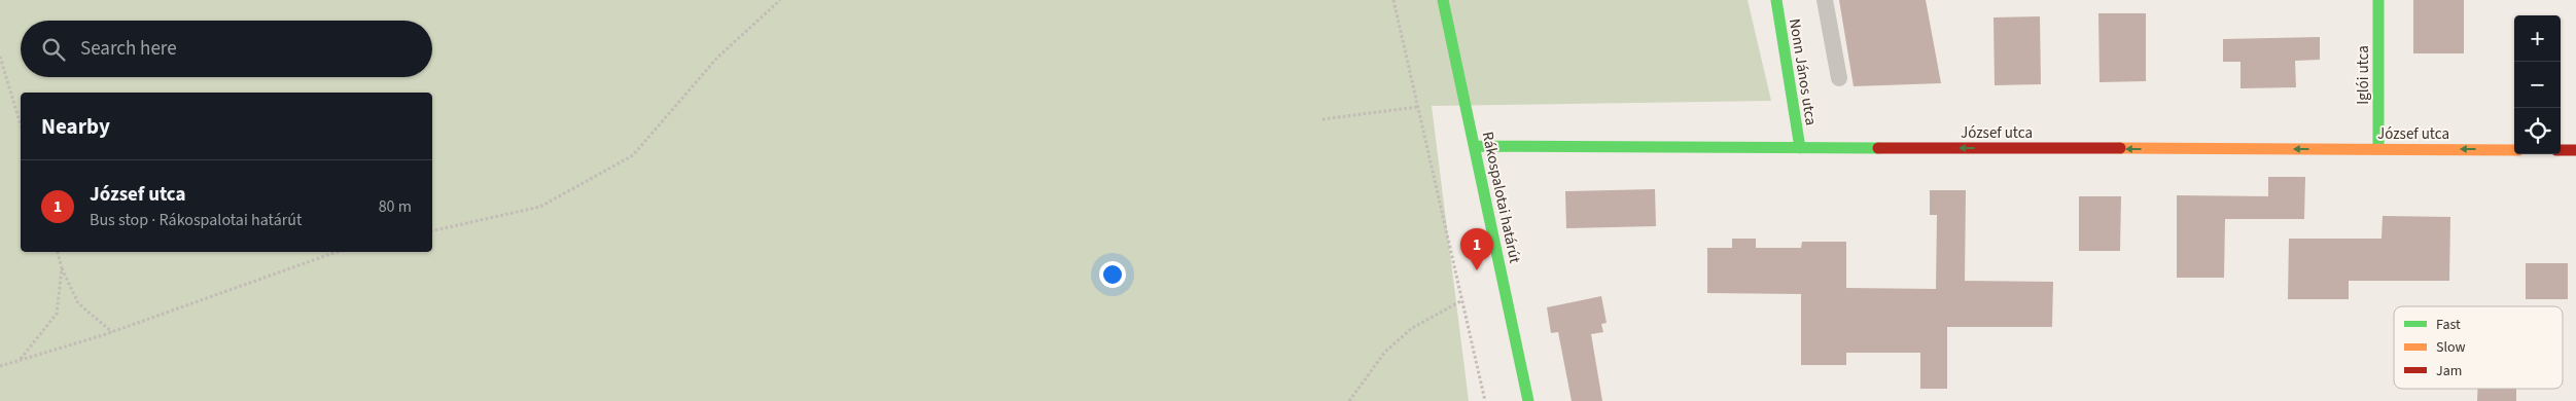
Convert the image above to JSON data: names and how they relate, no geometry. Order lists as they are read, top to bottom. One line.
{"streets":{"street":["Nonn János utca","Iglói utca","József utca","Rákospalotai határút"]},"crossings":[["Nonn János utca","József utca"],["Iglói utca","József utca"],["József utca","Rákospalotai határút"]],"one_way":["József utca"],"legend":["Fast","Slow","Jam"],"page":{"map_buttons":["+","−"],"search":"Search here","heading":"Nearby","list":[{"mark":"1","name":"József utca","note":"Bus stop · Rákospalotai határút","value":"80 m"}],"pins":"1"}}
